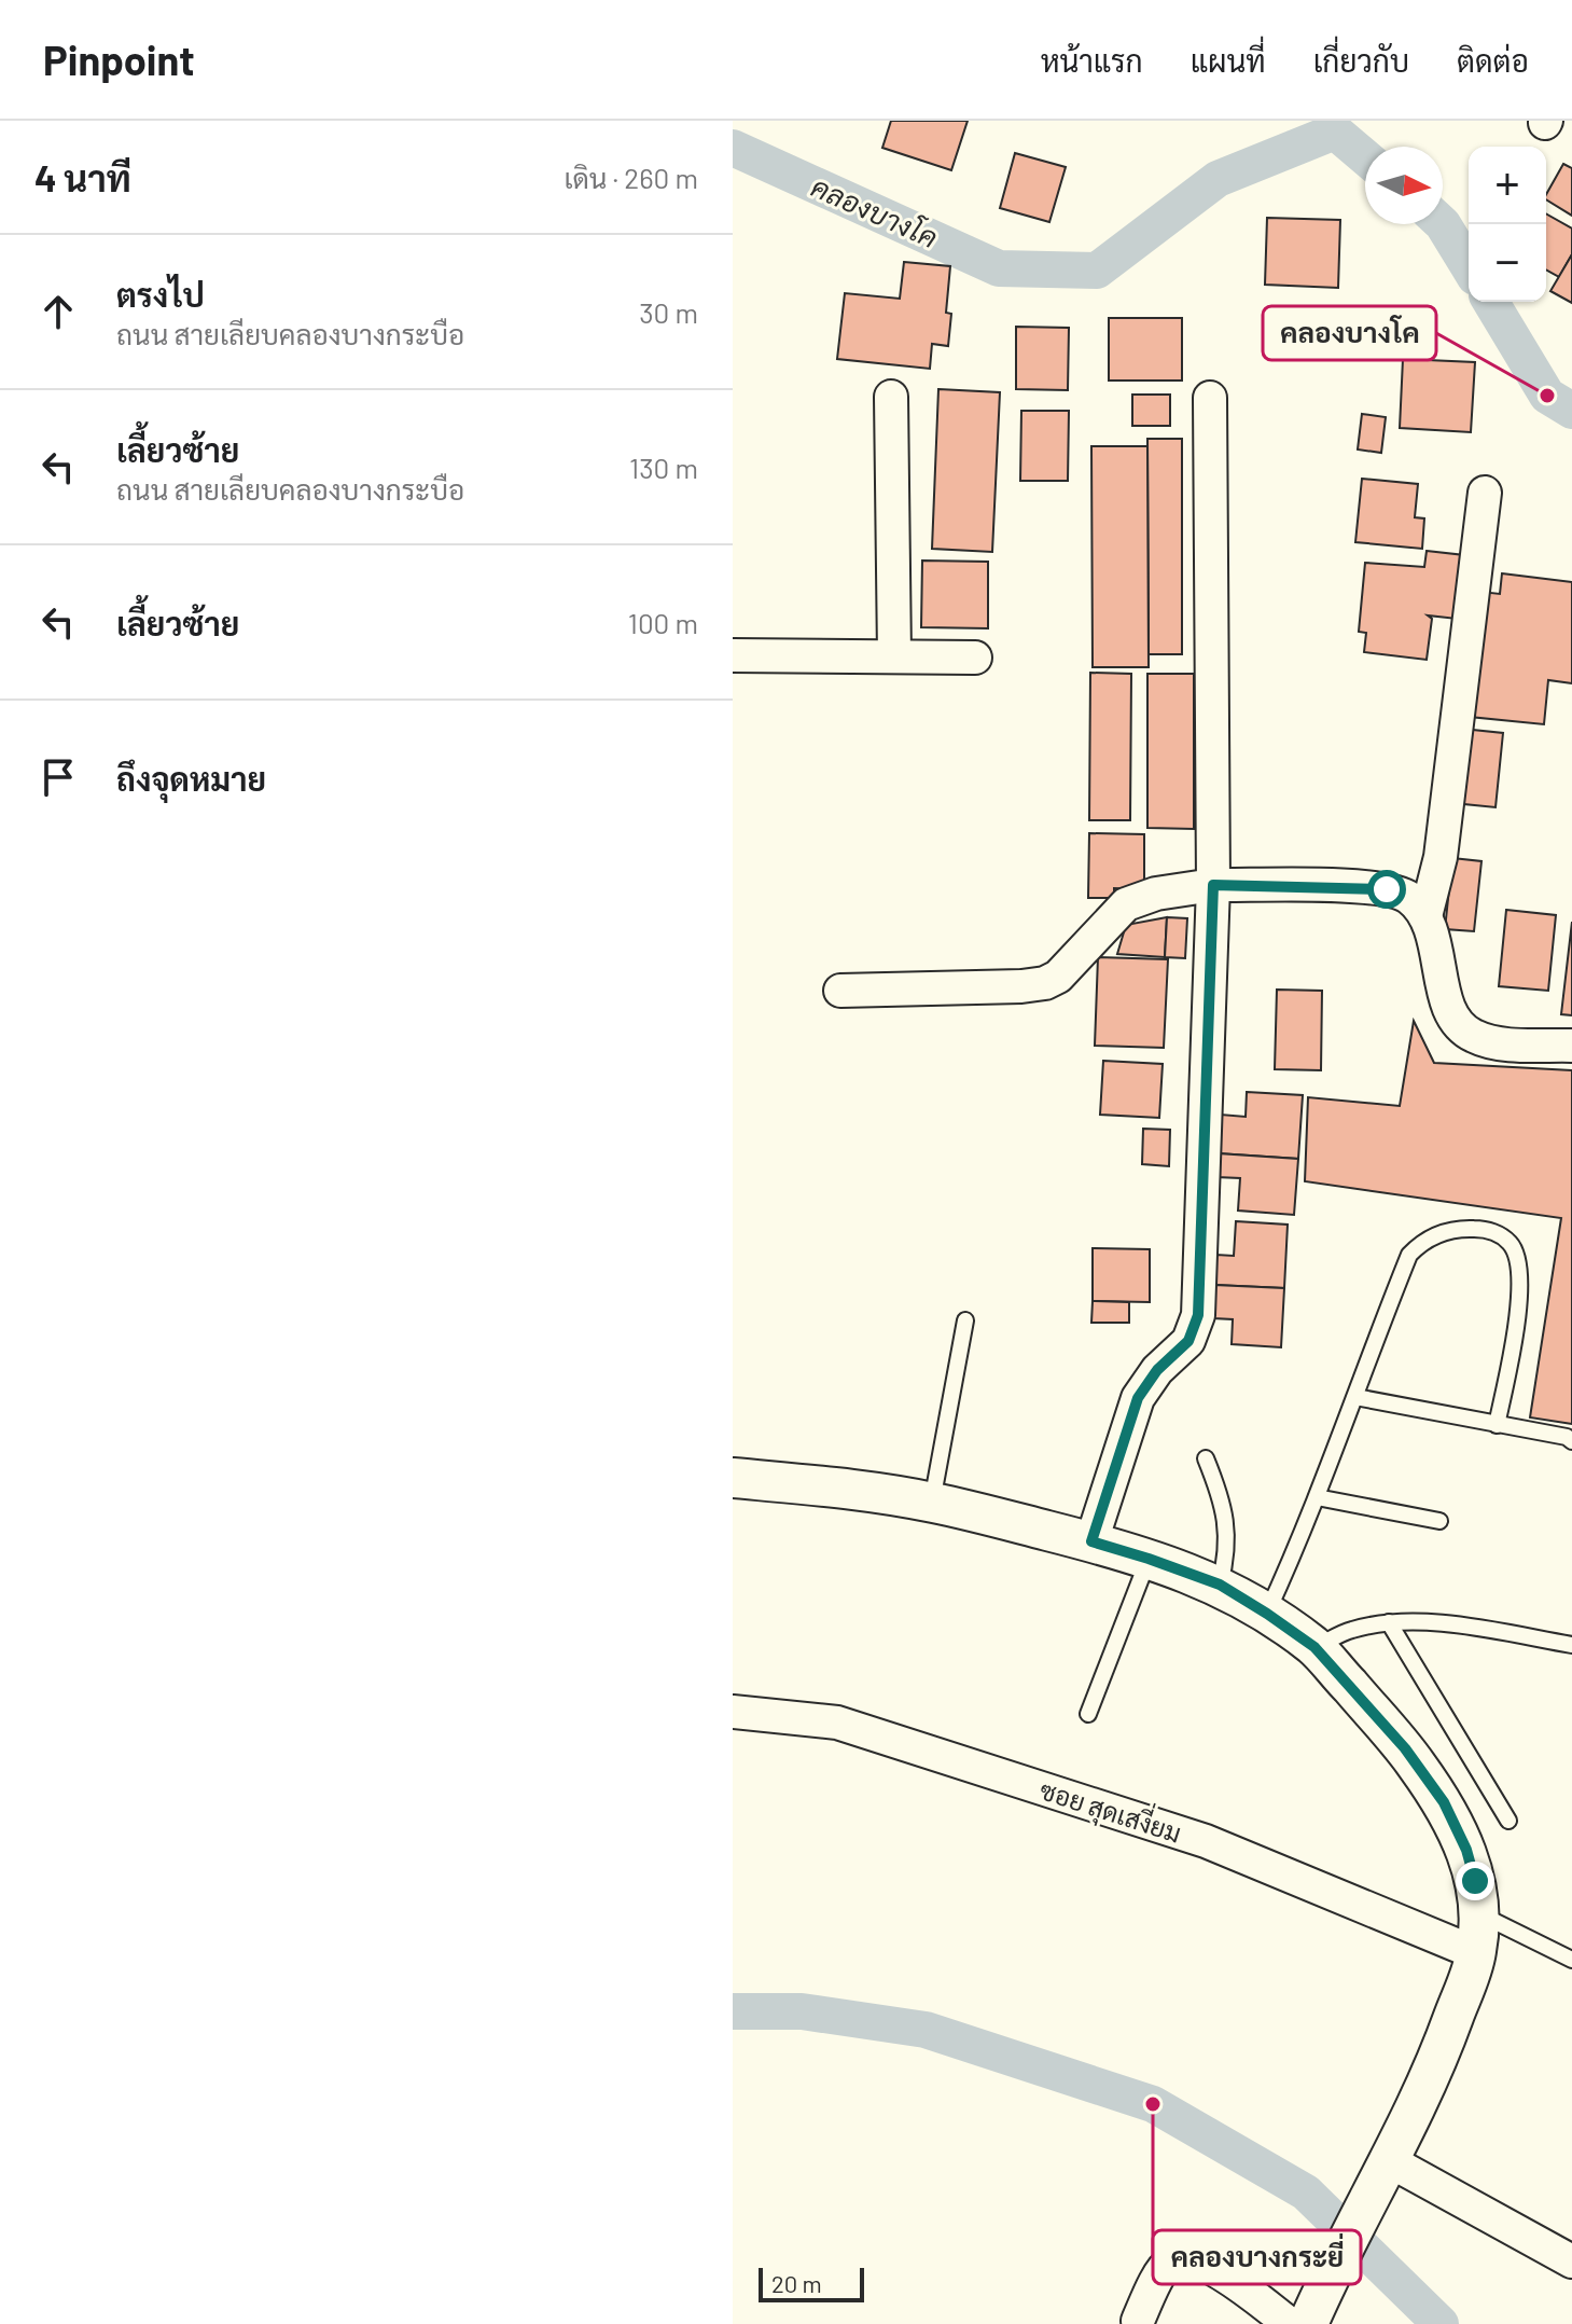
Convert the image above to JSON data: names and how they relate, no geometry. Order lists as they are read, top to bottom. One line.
{"streets":{"street":["ซอย สุดเสงี่ยม"]},"water":["คลองบางโค"],"places":["คลองบางโค","คลองบางกระยี่"],"scale_bar":"20 m","north":"right","page":{"header":"Pinpoint","nav":["หน้าแรก","แผนที่","เกี่ยวกับ","ติดต่อ"],"heading":["4 นาที","เดิน · 260 m"],"map_buttons":["+","−"],"list":[["ตรงไป","ถนน สายเลียบคลองบางกระบือ","30 m"],["เลี้ยวซ้าย","ถนน สายเลียบคลองบางกระบือ","130 m"],["เลี้ยวซ้าย","100 m"],"ถึงจุดหมาย"],"scale":"20 m"}}
